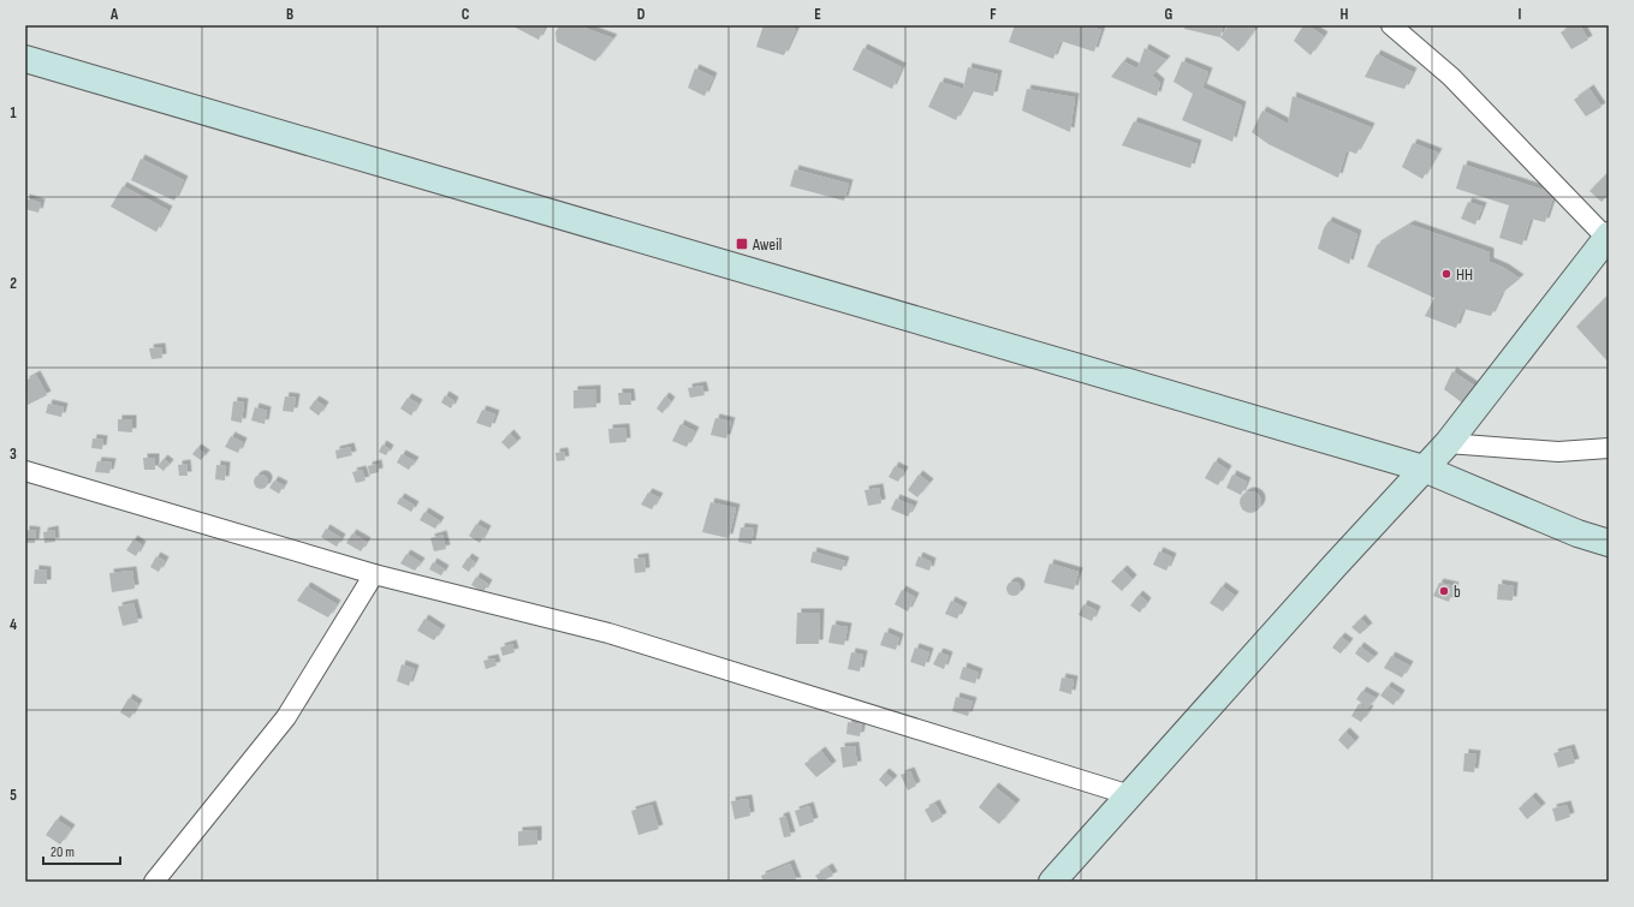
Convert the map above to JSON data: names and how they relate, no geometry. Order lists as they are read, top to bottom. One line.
{"places":{"transit":["Aweil"],"other":["HH","b"]},"scale_bar":"20 m","grid":{"columns":["A","B","C","D","E","F","G","H","I"],"rows":["1","2","3","4","5"]}}
